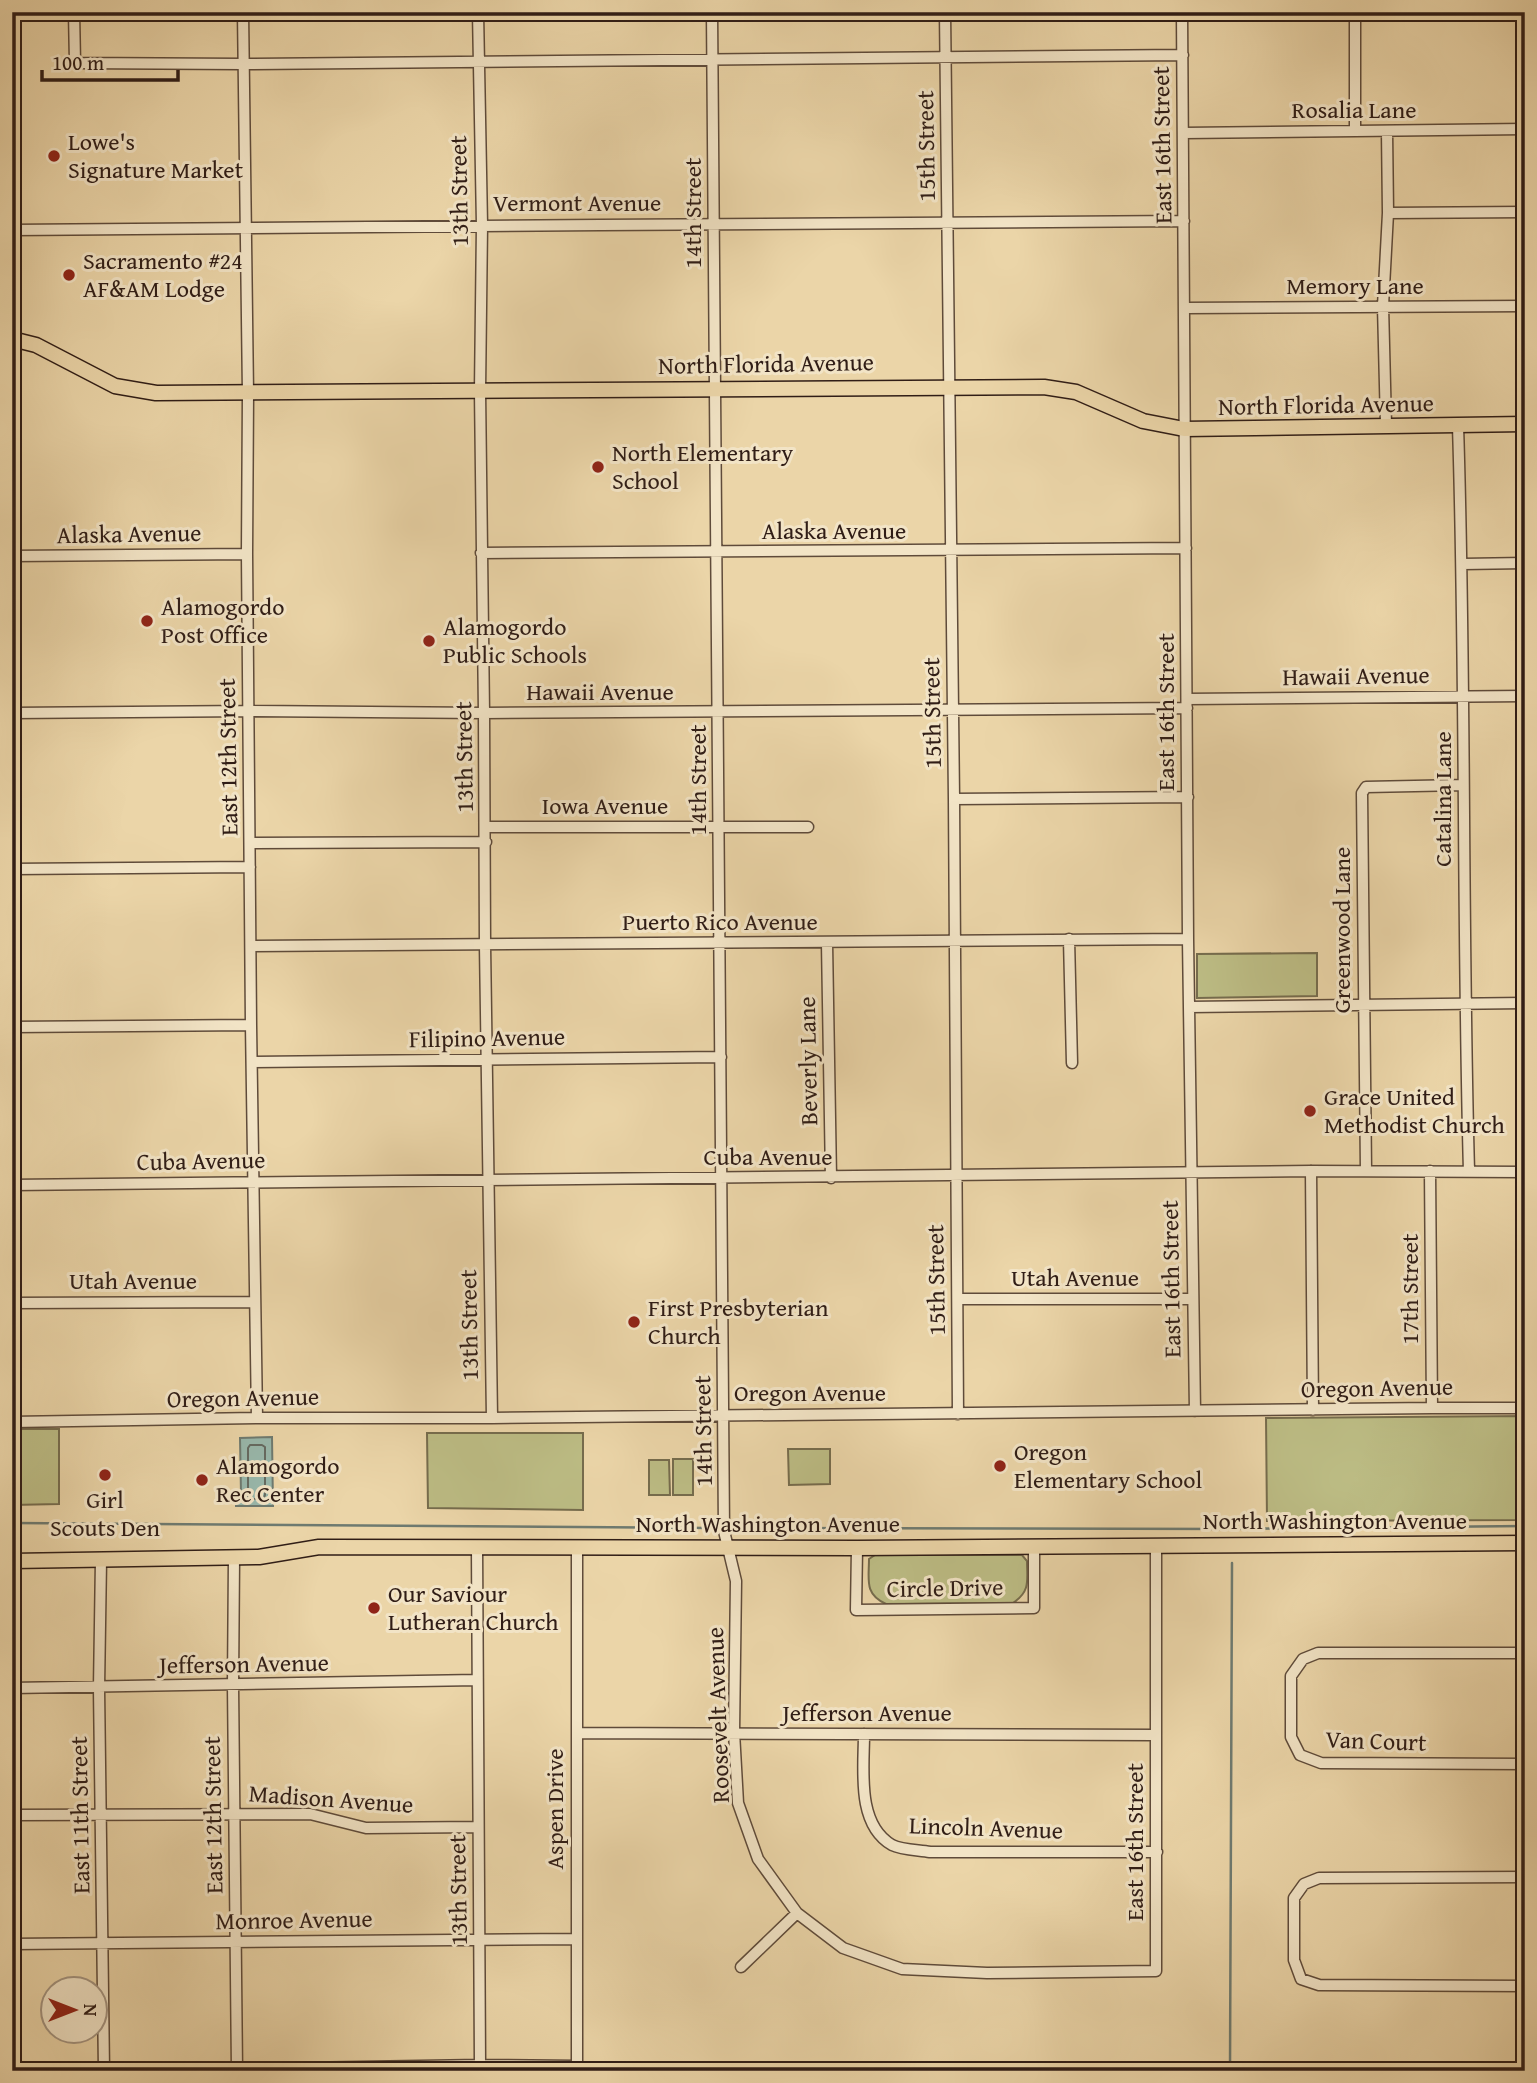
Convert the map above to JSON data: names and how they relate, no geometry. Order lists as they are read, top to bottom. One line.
{"streets":{"main road":["North Florida Avenue","North Washington Avenue"],"street":["Rosalia Lane","East 16th Street","15th Street","13th Street","Vermont Avenue","14th Street","Memory Lane","Alaska Avenue","Hawaii Avenue","East 12th Street","Catalina Lane","Iowa Avenue","Puerto Rico Avenue","Greenwood Lane","Filipino Avenue","Beverly Lane","Cuba Avenue","Utah Avenue","17th Street","Oregon Avenue","Circle Drive","Jefferson Avenue","Roosevelt Avenue","Van Court","Madison Avenue","Aspen Drive","East 11th Street","Lincoln Avenue","Monroe Avenue"]},"crossings":[["Rosalia Lane","East 16th Street"],["East 16th Street","Vermont Avenue"],["East 16th Street","Memory Lane"],["East 16th Street","North Florida Avenue"],["East 16th Street","Alaska Avenue"],["East 16th Street","Hawaii Avenue"],["East 16th Street","Puerto Rico Avenue"],["East 16th Street","Cuba Avenue"],["East 16th Street","Utah Avenue"],["East 16th Street","Oregon Avenue"],["East 16th Street","North Washington Avenue"],["East 16th Street","Jefferson Avenue"],["East 16th Street","Roosevelt Avenue"],["East 16th Street","Lincoln Avenue"],["15th Street","Vermont Avenue"],["15th Street","North Florida Avenue"],["15th Street","Alaska Avenue"],["15th Street","Hawaii Avenue"],["15th Street","Puerto Rico Avenue"],["15th Street","Cuba Avenue"],["15th Street","Utah Avenue"],["15th Street","Oregon Avenue"],["13th Street","Vermont Avenue"],["13th Street","North Florida Avenue"],["13th Street","Alaska Avenue"],["13th Street","Hawaii Avenue"],["13th Street","Iowa Avenue"],["13th Street","Puerto Rico Avenue"],["13th Street","Filipino Avenue"],["13th Street","Cuba Avenue"],["13th Street","Oregon Avenue"],["13th Street","North Washington Avenue"],["13th Street","Jefferson Avenue"],["13th Street","Madison Avenue"],["13th Street","Monroe Avenue"],["Vermont Avenue","14th Street"],["Vermont Avenue","East 12th Street"],["14th Street","North Florida Avenue"],["14th Street","Alaska Avenue"],["14th Street","Hawaii Avenue"],["14th Street","Iowa Avenue"],["14th Street","Puerto Rico Avenue"],["14th Street","Filipino Avenue"],["14th Street","Cuba Avenue"],["14th Street","Oregon Avenue"],["14th Street","North Washington Avenue"],["14th Street","Roosevelt Avenue"],["North Florida Avenue","East 12th Street"],["North Florida Avenue","Catalina Lane"],["Alaska Avenue","East 12th Street"],["Hawaii Avenue","East 12th Street"],["Hawaii Avenue","Catalina Lane"],["East 12th Street","Puerto Rico Avenue"],["East 12th Street","Filipino Avenue"],["East 12th Street","Cuba Avenue"],["East 12th Street","Utah Avenue"],["East 12th Street","Oregon Avenue"],["East 12th Street","North Washington Avenue"],["East 12th Street","Jefferson Avenue"],["East 12th Street","Madison Avenue"],["East 12th Street","Monroe Avenue"],["Catalina Lane","Greenwood Lane"],["Catalina Lane","Cuba Avenue"],["Puerto Rico Avenue","Beverly Lane"],["Greenwood Lane","Cuba Avenue"],["Beverly Lane","Cuba Avenue"],["Cuba Avenue","17th Street"],["17th Street","Oregon Avenue"],["North Washington Avenue","Circle Drive"],["North Washington Avenue","Roosevelt Avenue"],["North Washington Avenue","Aspen Drive"],["North Washington Avenue","East 11th Street"],["Jefferson Avenue","Roosevelt Avenue"],["Jefferson Avenue","Aspen Drive"],["Jefferson Avenue","East 11th Street"],["Jefferson Avenue","Lincoln Avenue"],["Madison Avenue","East 11th Street"],["Aspen Drive","Monroe Avenue"],["East 11th Street","Monroe Avenue"]],"places":["Lowe's Signature Market","Sacramento #24 AF&AM Lodge","North Elementary School","Alamogordo Post Office","Alamogordo Public Schools","Grace United Methodist Church","First Presbyterian Church","Oregon Elementary School","Girl Scouts Den","Alamogordo Rec Center","Our Saviour Lutheran Church"],"scale_bar":"100 m","north":"right"}
